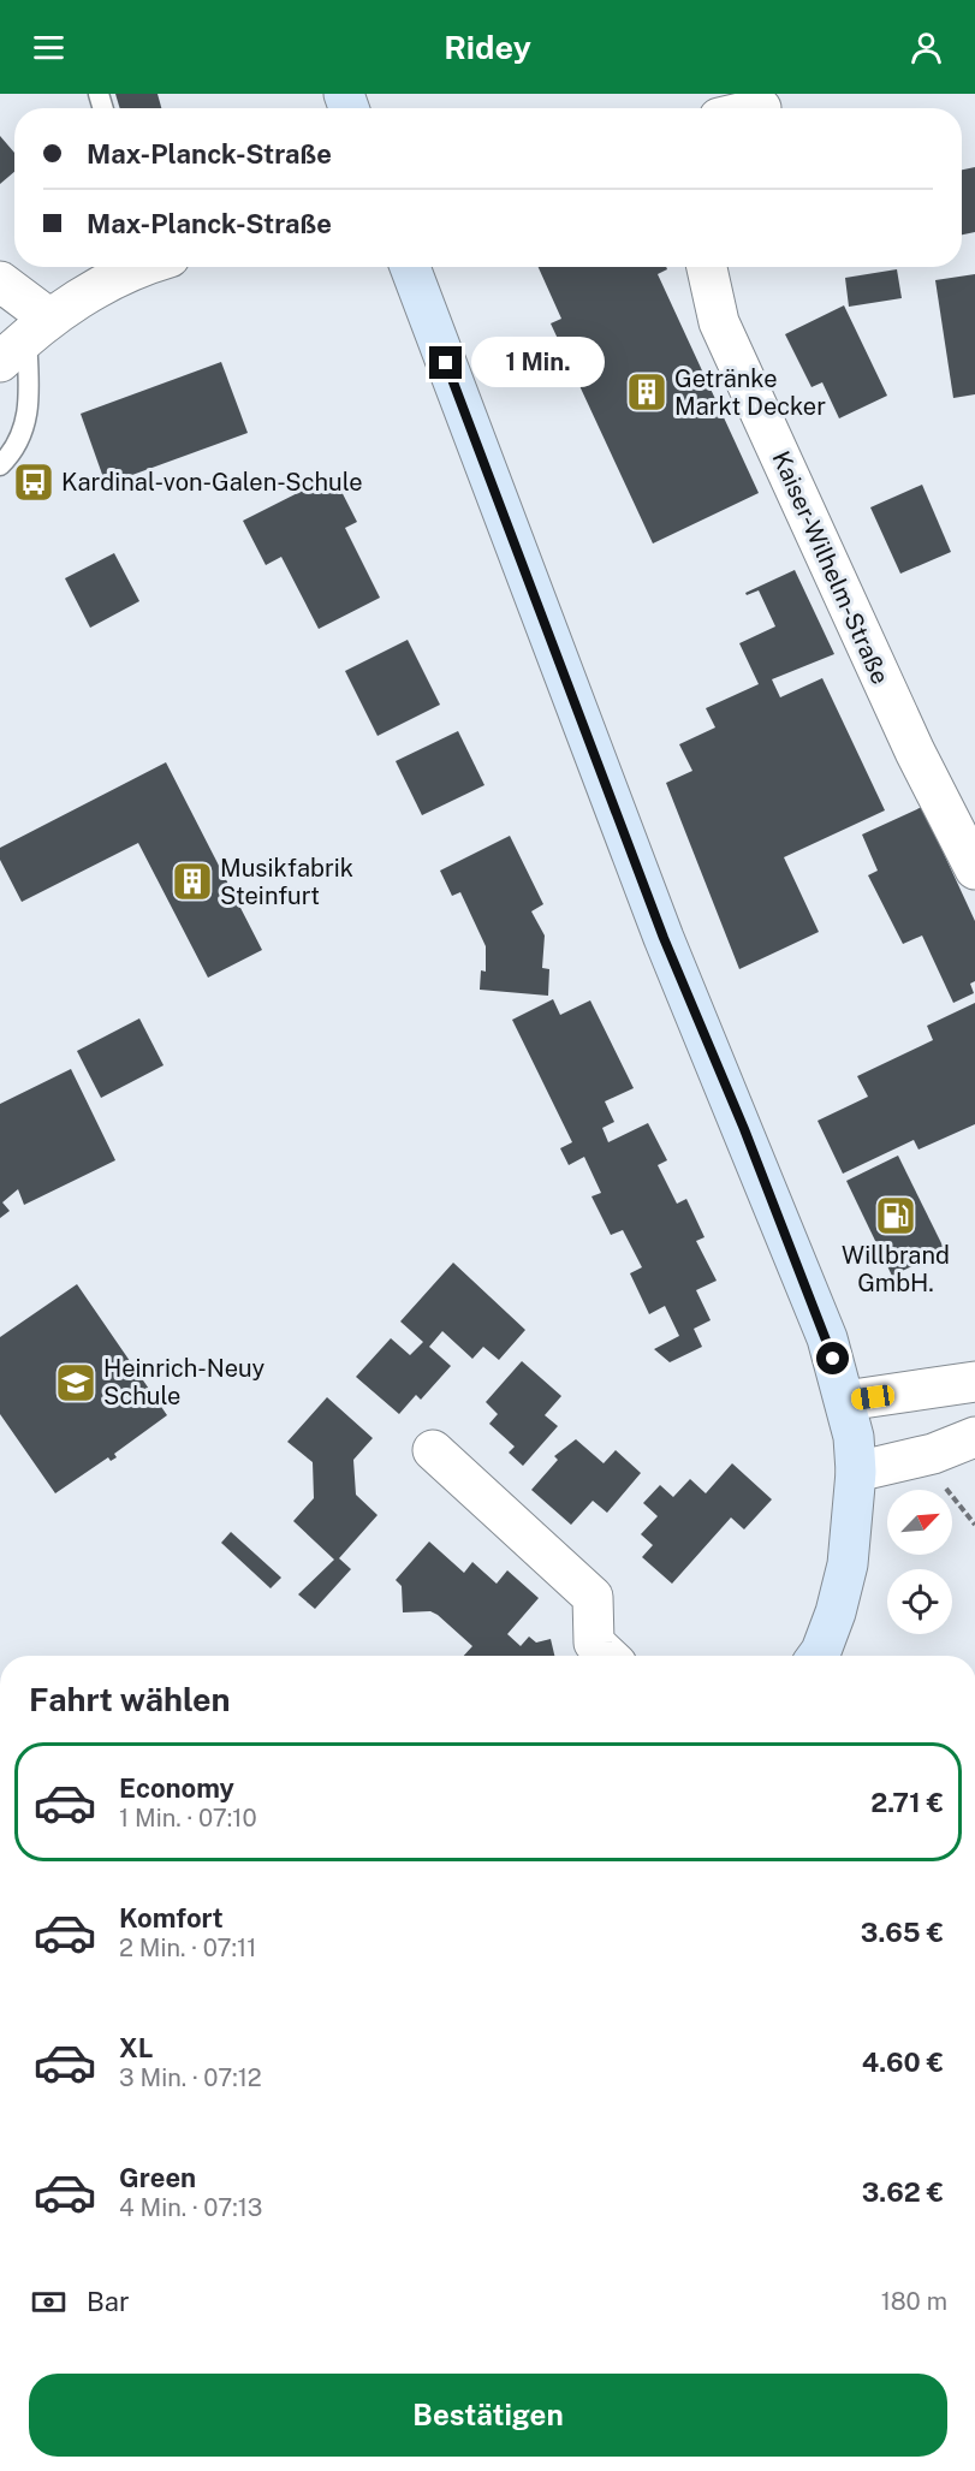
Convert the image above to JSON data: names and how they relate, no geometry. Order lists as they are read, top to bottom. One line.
{"streets":{"street":["Kaiser-Wilhelm-Straße"]},"places":{"building":["Getränke Markt Decker","Musikfabrik Steinfurt"],"bus stop":["Kardinal-von-Galen-Schule"],"fuel station":["Willbrand GmbH."],"school or university":["Heinrich-Neuy Schule"]},"north":"top right","page":{"header":"Ridey","banner":["Max-Planck-Straße","Max-Planck-Straße"],"bubble":"1 Min.","heading":"Fahrt wählen","list":[{"name":"Economy","note":"1 Min. · 07:10","value":"2.71 €"},{"name":"Komfort","note":"2 Min. · 07:11","value":"3.65 €"},{"name":"XL","note":"3 Min. · 07:12","value":"4.60 €"},{"name":"Green","note":"4 Min. · 07:13","value":"3.62 €"}],"pay":["Bar","180 m"],"buttons":"Bestätigen"}}
